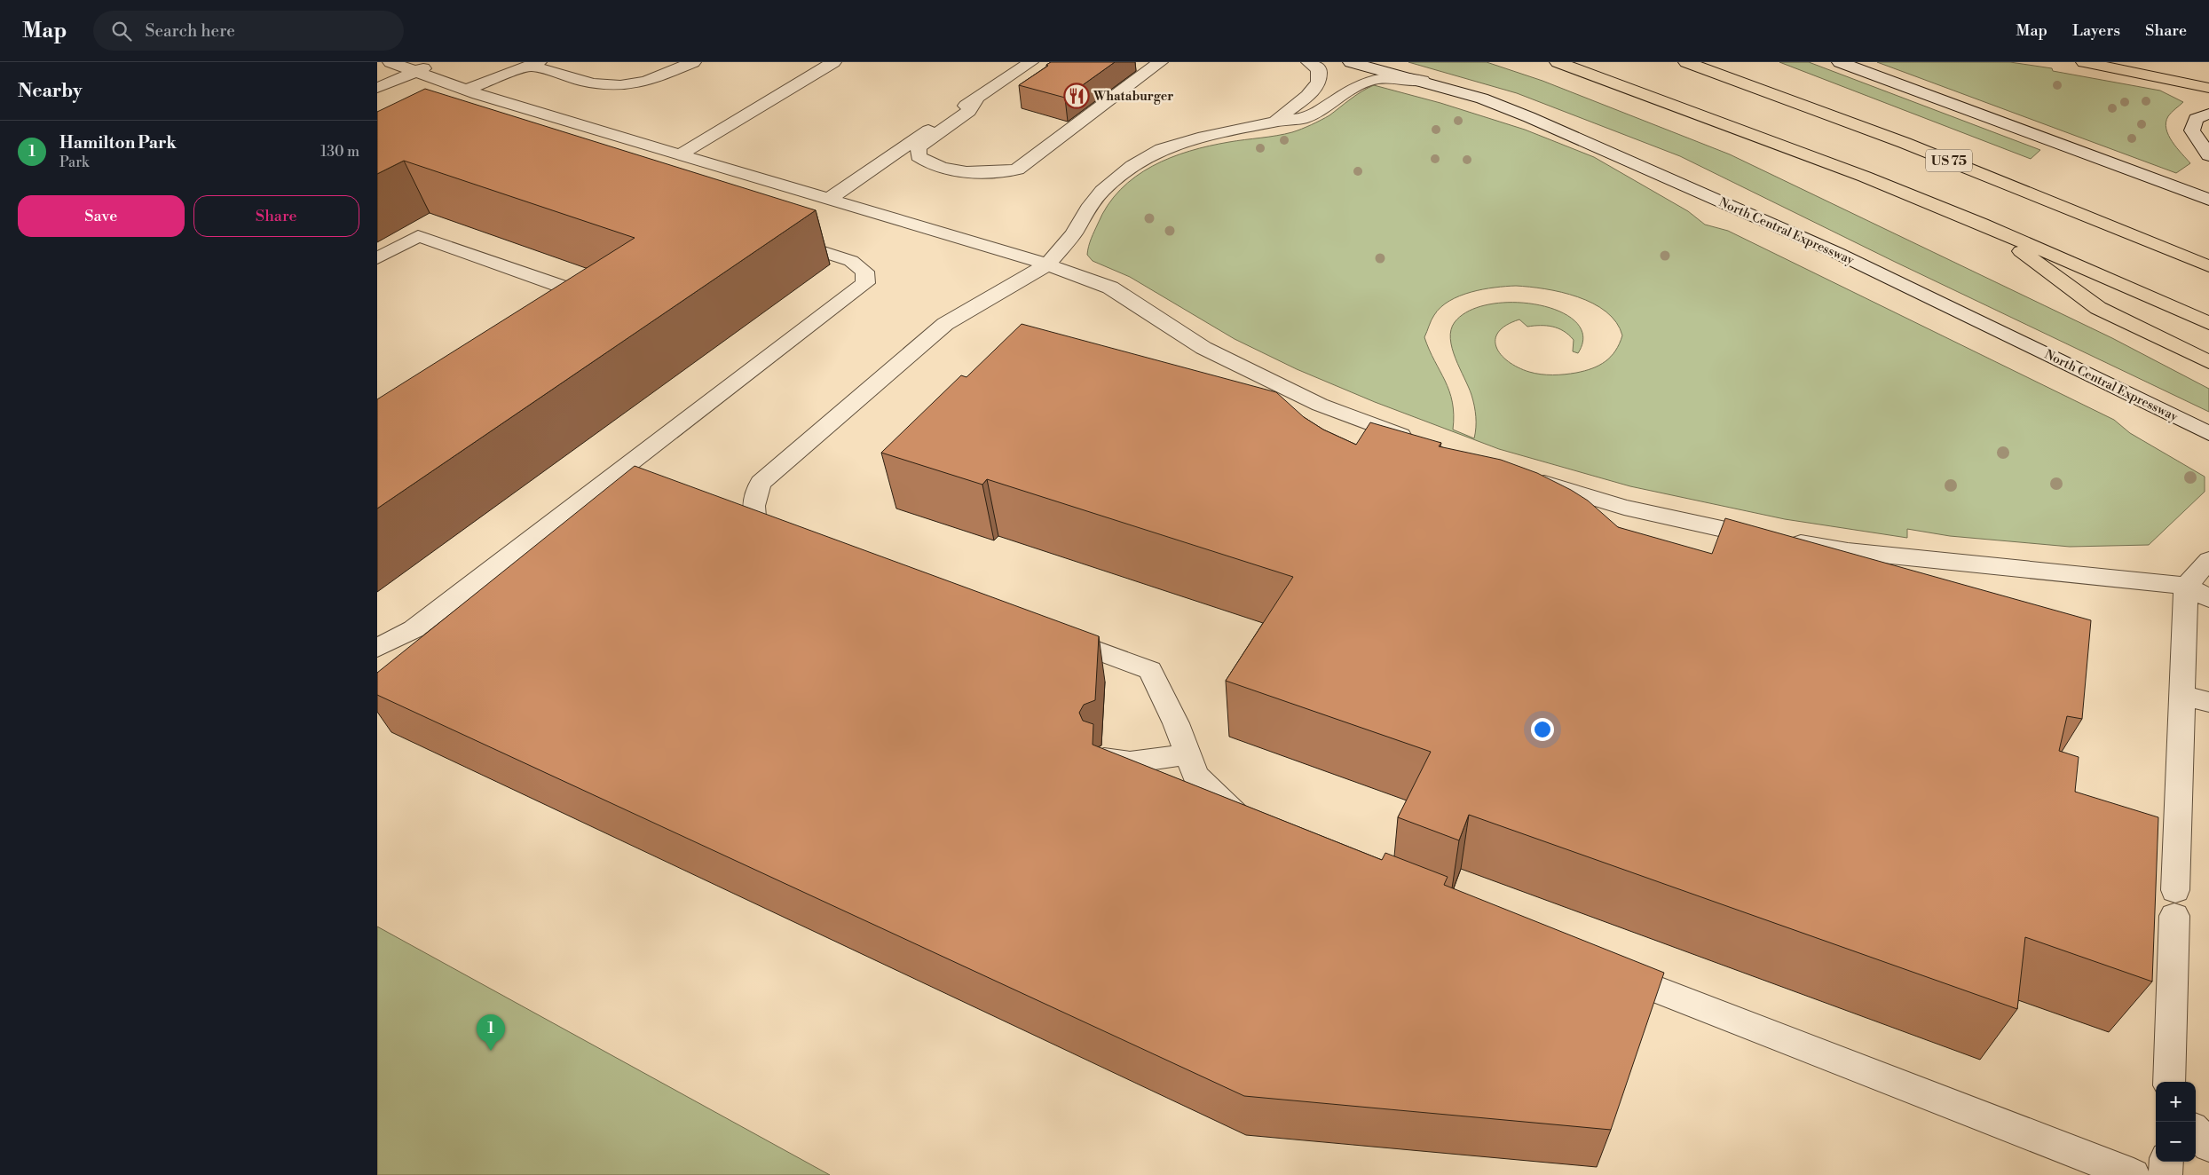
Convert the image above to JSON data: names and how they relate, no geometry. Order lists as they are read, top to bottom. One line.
{"streets":{"highway":["US 75"],"main road":["North Central Expressway"]},"places":{"restaurant":["Whataburger"]},"page":{"header":"Map","search":"Search here","nav":["Map","Layers","Share"],"heading":"Nearby","list":[{"mark":"1","name":"Hamilton Park","note":"Park","value":"130 m"}],"buttons":["Save","Share"],"pins":"1","map_buttons":["+","−"]}}
